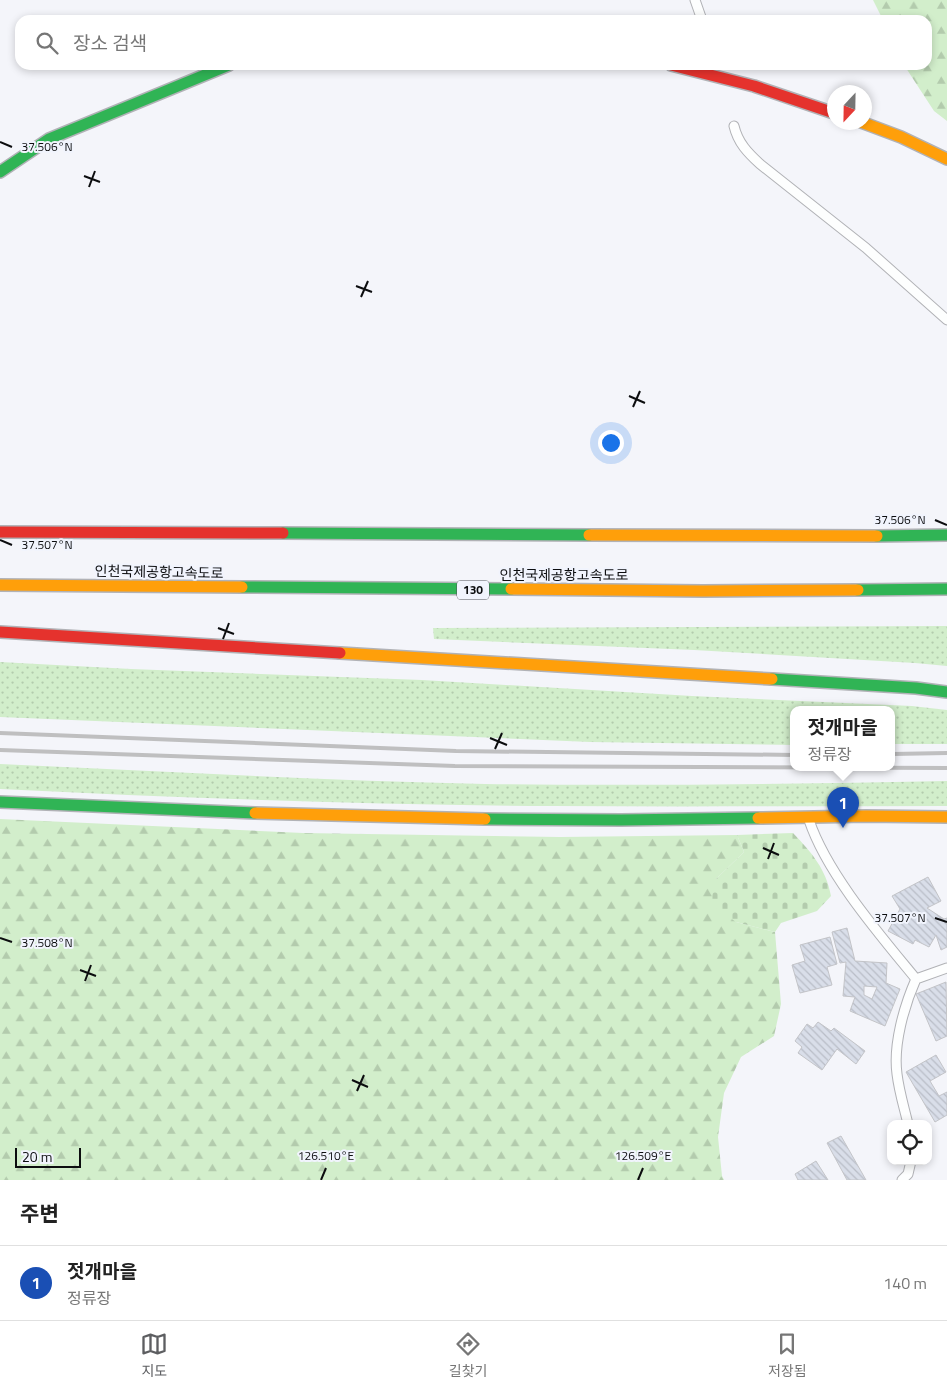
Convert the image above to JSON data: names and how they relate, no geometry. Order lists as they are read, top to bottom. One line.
{"streets":{"main road":["인천국제공항고속도로","130"]},"scale_bar":"20 m","north":"bottom","page":{"search":"장소 검색","popup":["젓개마을","정류장"],"pins":"1","scale":"20 m","heading":"주변","list":[{"mark":"1","name":"젓개마을","note":"정류장","value":"140 m"}],"nav":["지도","길찾기","저장됨"]},"coordinates":["37.506°N","37.507°N","37.508°N","126.510°E","126.509°E"]}
